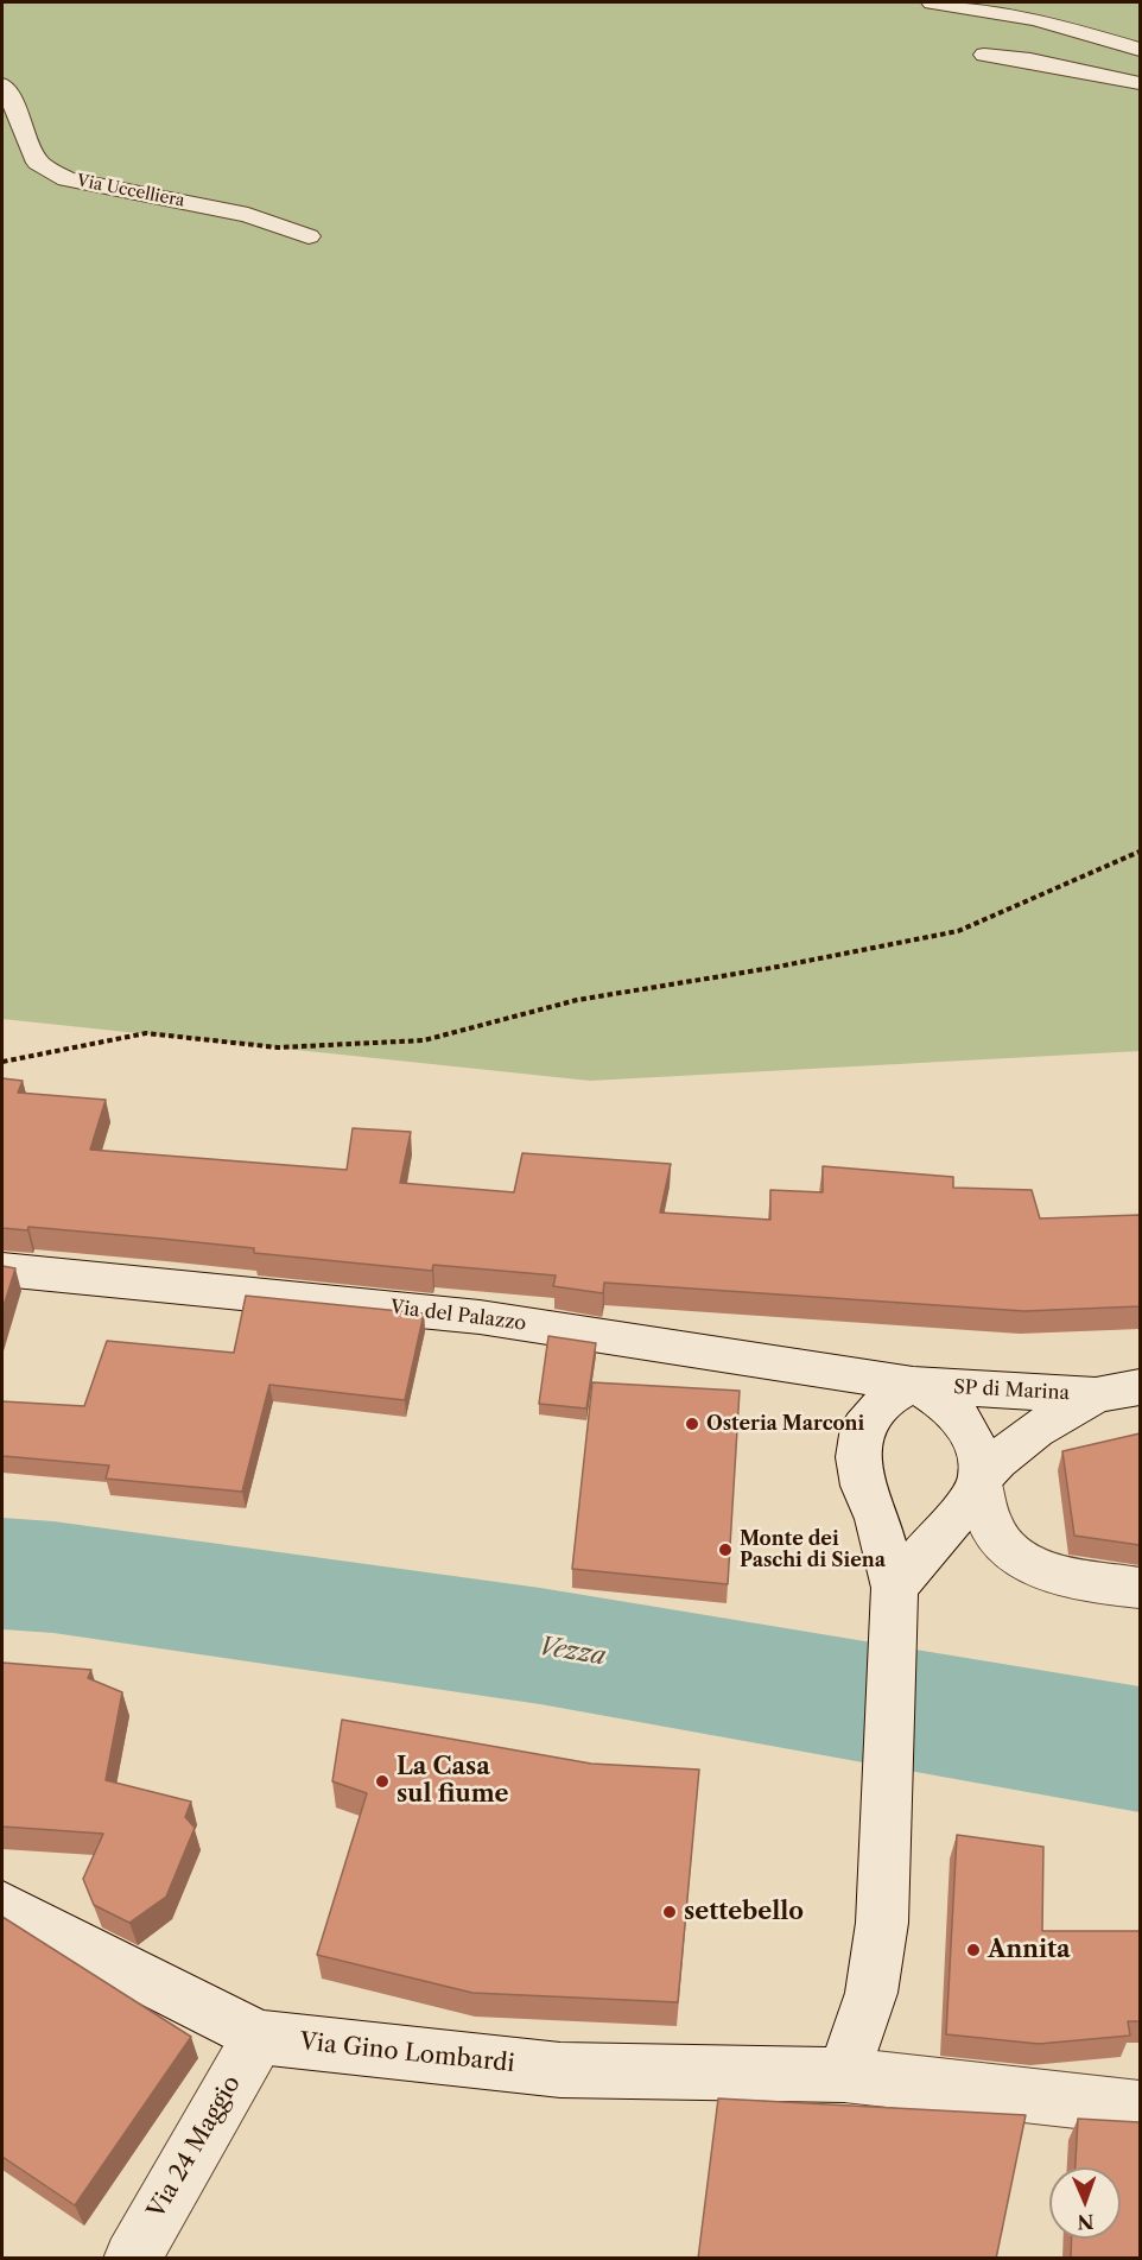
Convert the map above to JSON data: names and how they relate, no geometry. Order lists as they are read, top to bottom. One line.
{"streets":{"main road":["Via Uccelliera","Via del Palazzo","SP di Marina","Via Gino Lombardi","Via 24 Maggio"]},"crossings":[["Via del Palazzo","SP di Marina"],["Via Gino Lombardi","Via 24 Maggio"]],"water":["Vezza"],"places":["Osteria Marconi","Monte dei Paschi di Siena","La Casa sul fiume","settebello","Annita"],"north":"bottom"}
